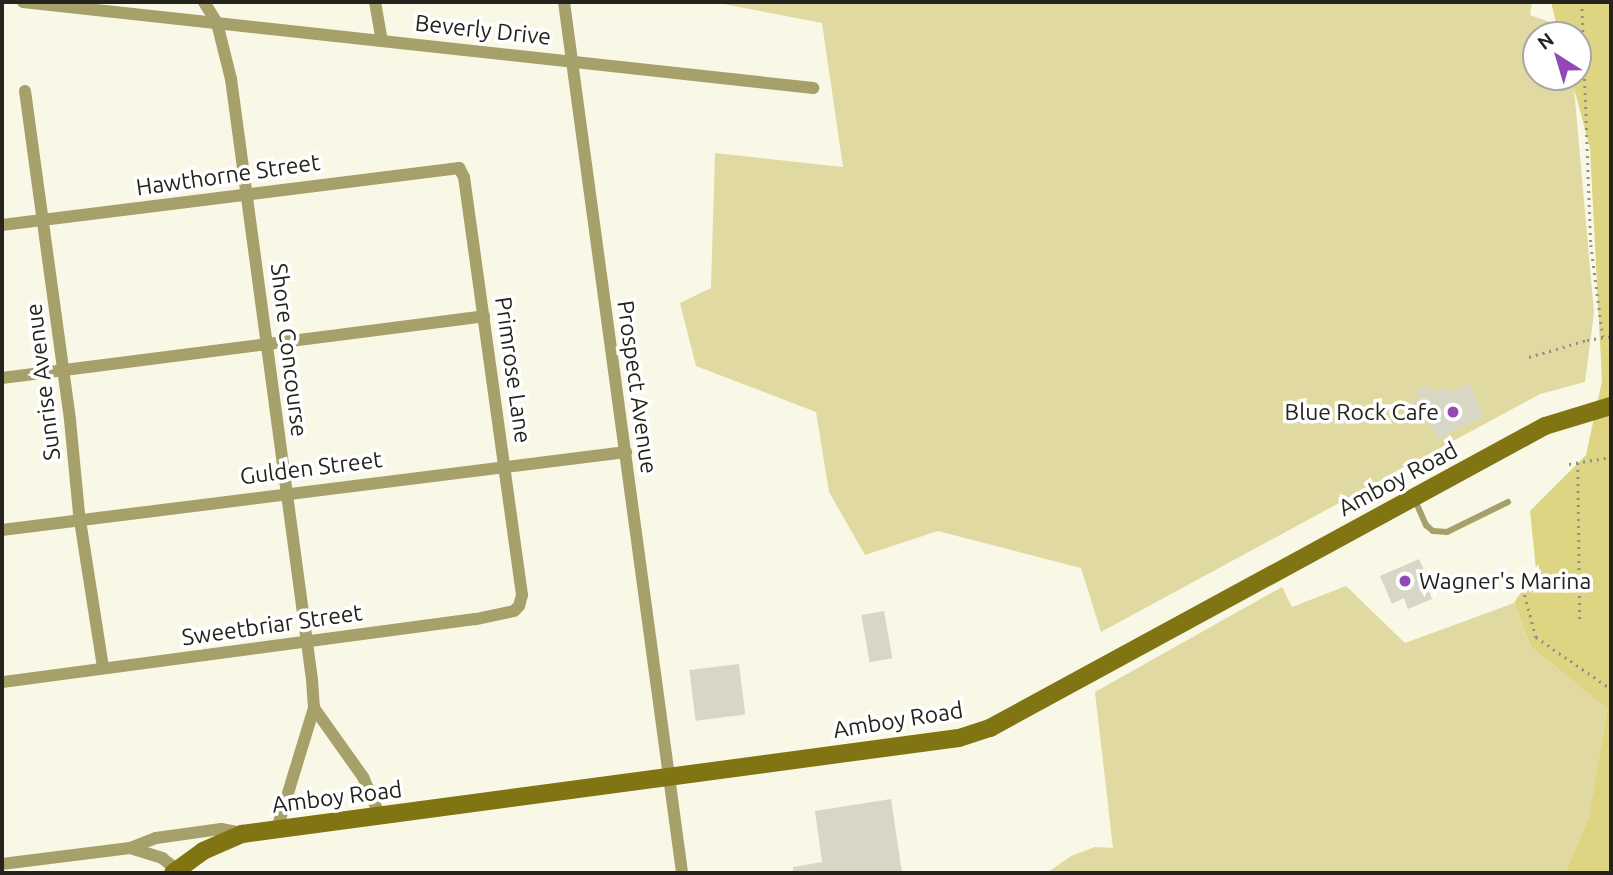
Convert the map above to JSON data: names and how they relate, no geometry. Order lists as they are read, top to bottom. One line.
{"streets":{"main road":["Amboy Road"],"street":["Beverly Drive","Hawthorne Street","Shore Concourse","Primrose Lane","Sunrise Avenue","Prospect Avenue","Gulden Street","Sweetbriar Street"]},"crossings":[["Beverly Drive","Shore Concourse"],["Beverly Drive","Prospect Avenue"],["Hawthorne Street","Shore Concourse"],["Hawthorne Street","Primrose Lane"],["Hawthorne Street","Sunrise Avenue"],["Shore Concourse","Gulden Street"],["Shore Concourse","Amboy Road"],["Shore Concourse","Sweetbriar Street"],["Primrose Lane","Gulden Street"],["Primrose Lane","Sweetbriar Street"],["Sunrise Avenue","Gulden Street"],["Sunrise Avenue","Sweetbriar Street"],["Prospect Avenue","Gulden Street"],["Prospect Avenue","Amboy Road"]],"places":["Blue Rock Cafe","Wagner's Marina"],"north":"top left"}
